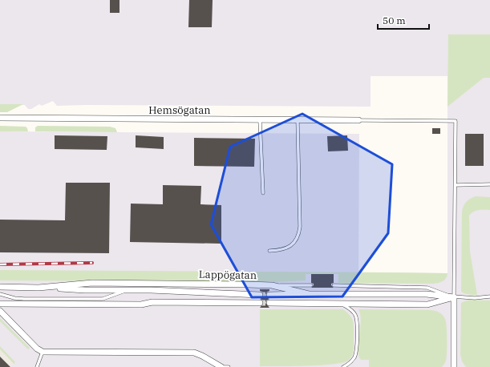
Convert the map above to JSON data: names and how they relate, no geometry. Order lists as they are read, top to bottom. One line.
{"streets":{"street":["Hemsögatan","Lappögatan"]},"scale_bar":"50 m"}
